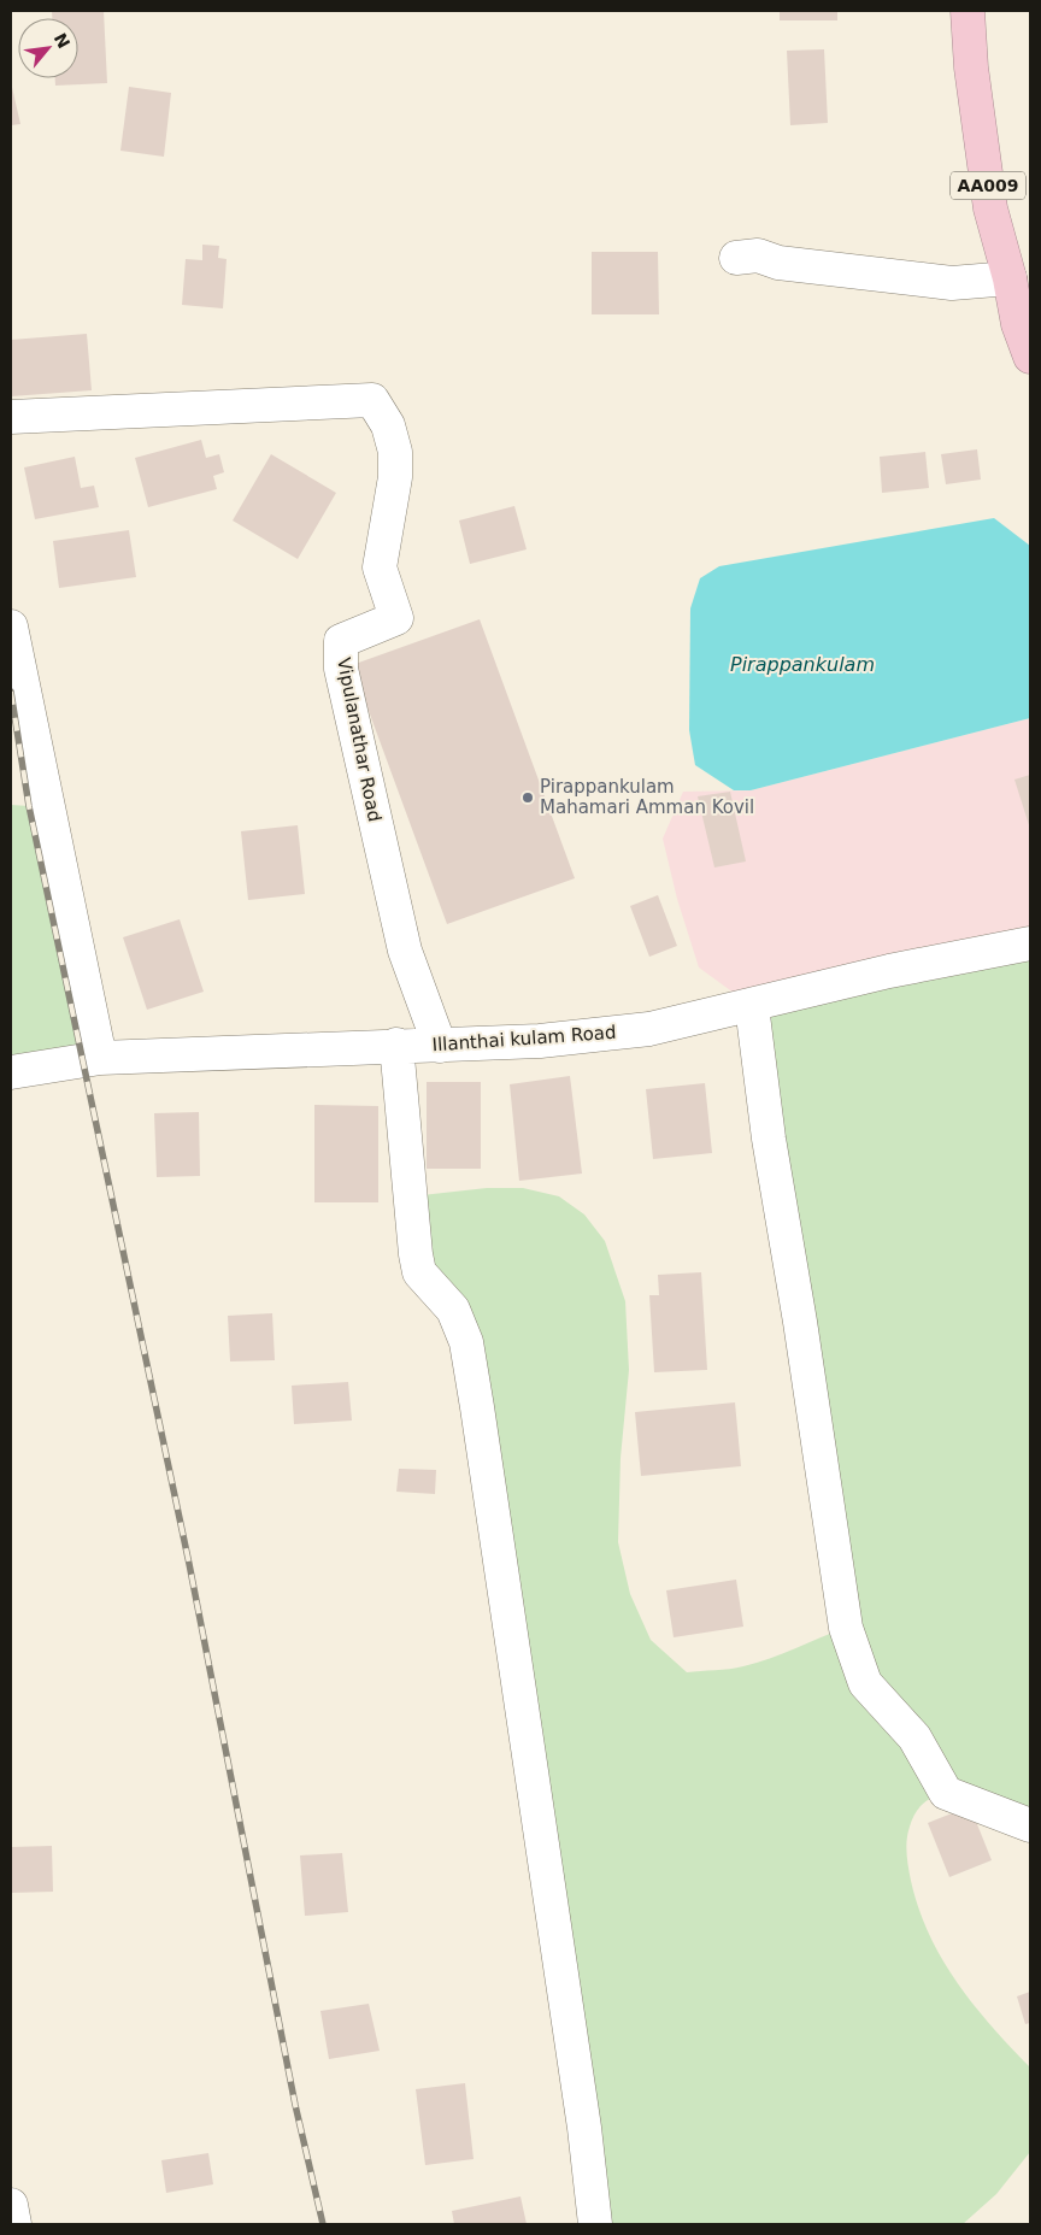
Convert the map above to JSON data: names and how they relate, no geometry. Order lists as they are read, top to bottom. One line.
{"streets":{"highway":["AA009"],"street":["Vipulanathar Road","Illanthai kulam Road"]},"crossings":[["Vipulanathar Road","Illanthai kulam Road"]],"water":["Pirappankulam"],"places":["Pirappankulam Mahamari Amman Kovil"],"north":"top right"}
